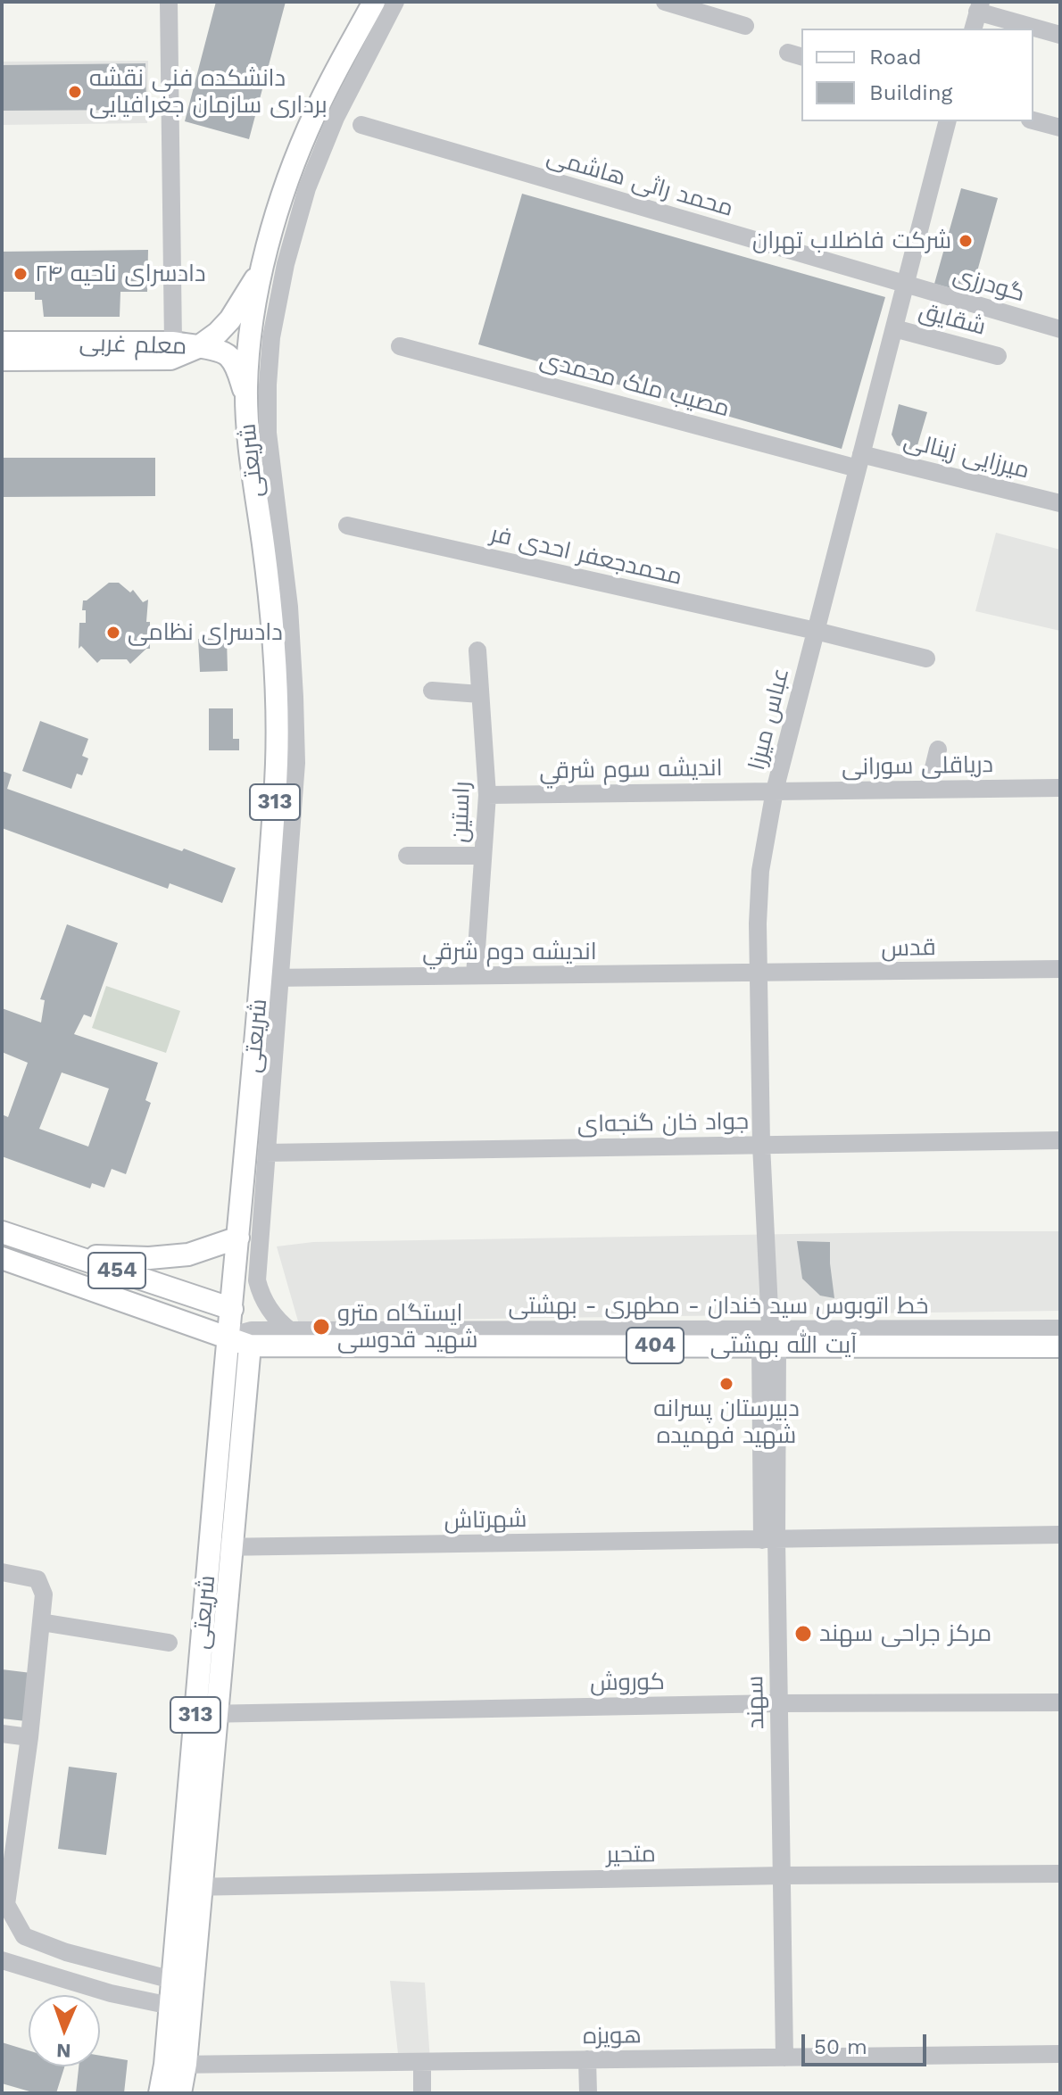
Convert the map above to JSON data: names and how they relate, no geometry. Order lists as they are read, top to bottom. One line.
{"streets":{"main road":["معلم غربی","شریعتی","313","454","404","آیت الله بهشتی"],"street":["محمد راثی هاشمی","گودرزی","شقایق","مصیب ملک محمدی","میرزایی زینالی","محمدجعفر احدی فر","عباس میرزا","دریاقلی سورانی","اندیشه سوم شرقي","راستین","قدس","انديشه دوم شرقي","جواد خان گنجه‌ای","خط اتوبوس سید خندان - مطهری - بهشتی","شهرتاش","کوروش","سهند","متحیر","هویزه"]},"crossings":[["محمد راثی هاشمی","گودرزی"],["محمد راثی هاشمی","عباس میرزا"],["گودرزی","عباس میرزا"],["شقایق","عباس میرزا"],["مصیب ملک محمدی","میرزایی زینالی"],["مصیب ملک محمدی","عباس میرزا"],["میرزایی زینالی","عباس میرزا"],["شریعتی","انديشه دوم شرقي"],["شریعتی","جواد خان گنجه‌ای"],["شریعتی","454"],["شریعتی","خط اتوبوس سید خندان - مطهری - بهشتی"],["شریعتی","آیت الله بهشتی"],["شریعتی","شهرتاش"],["شریعتی","کوروش"],["شریعتی","متحیر"],["شریعتی","هویزه"],["محمدجعفر احدی فر","عباس میرزا"],["عباس میرزا","دریاقلی سورانی"],["عباس میرزا","اندیشه سوم شرقي"],["عباس میرزا","قدس"],["عباس میرزا","انديشه دوم شرقي"],["عباس میرزا","جواد خان گنجه‌ای"],["عباس میرزا","خط اتوبوس سید خندان - مطهری - بهشتی"],["عباس میرزا","آیت الله بهشتی"],["عباس میرزا","سهند"],["دریاقلی سورانی","اندیشه سوم شرقي"],["اندیشه سوم شرقي","راستین"],["راستین","انديشه دوم شرقي"],["قدس","انديشه دوم شرقي"],["454","خط اتوبوس سید خندان - مطهری - بهشتی"],["454","آیت الله بهشتی"],["خط اتوبوس سید خندان - مطهری - بهشتی","آیت الله بهشتی"],["خط اتوبوس سید خندان - مطهری - بهشتی","سهند"],["آیت الله بهشتی","سهند"],["شهرتاش","سهند"],["کوروش","سهند"],["سهند","متحیر"],["سهند","هویزه"]],"places":["دانشکده فنی نقشه برداری سازمان جغرافیایی","شرکت فاضلاب تهران","دادسرای ناحیه ۲۴","دادسرای نظامی","ایستگاه مترو شهید قدوسی","دبیرستان پسرانه شهید فهمیده","مرکز جراحی سهند"],"legend":["Road","Building"],"scale_bar":"50 m","north":"bottom"}
